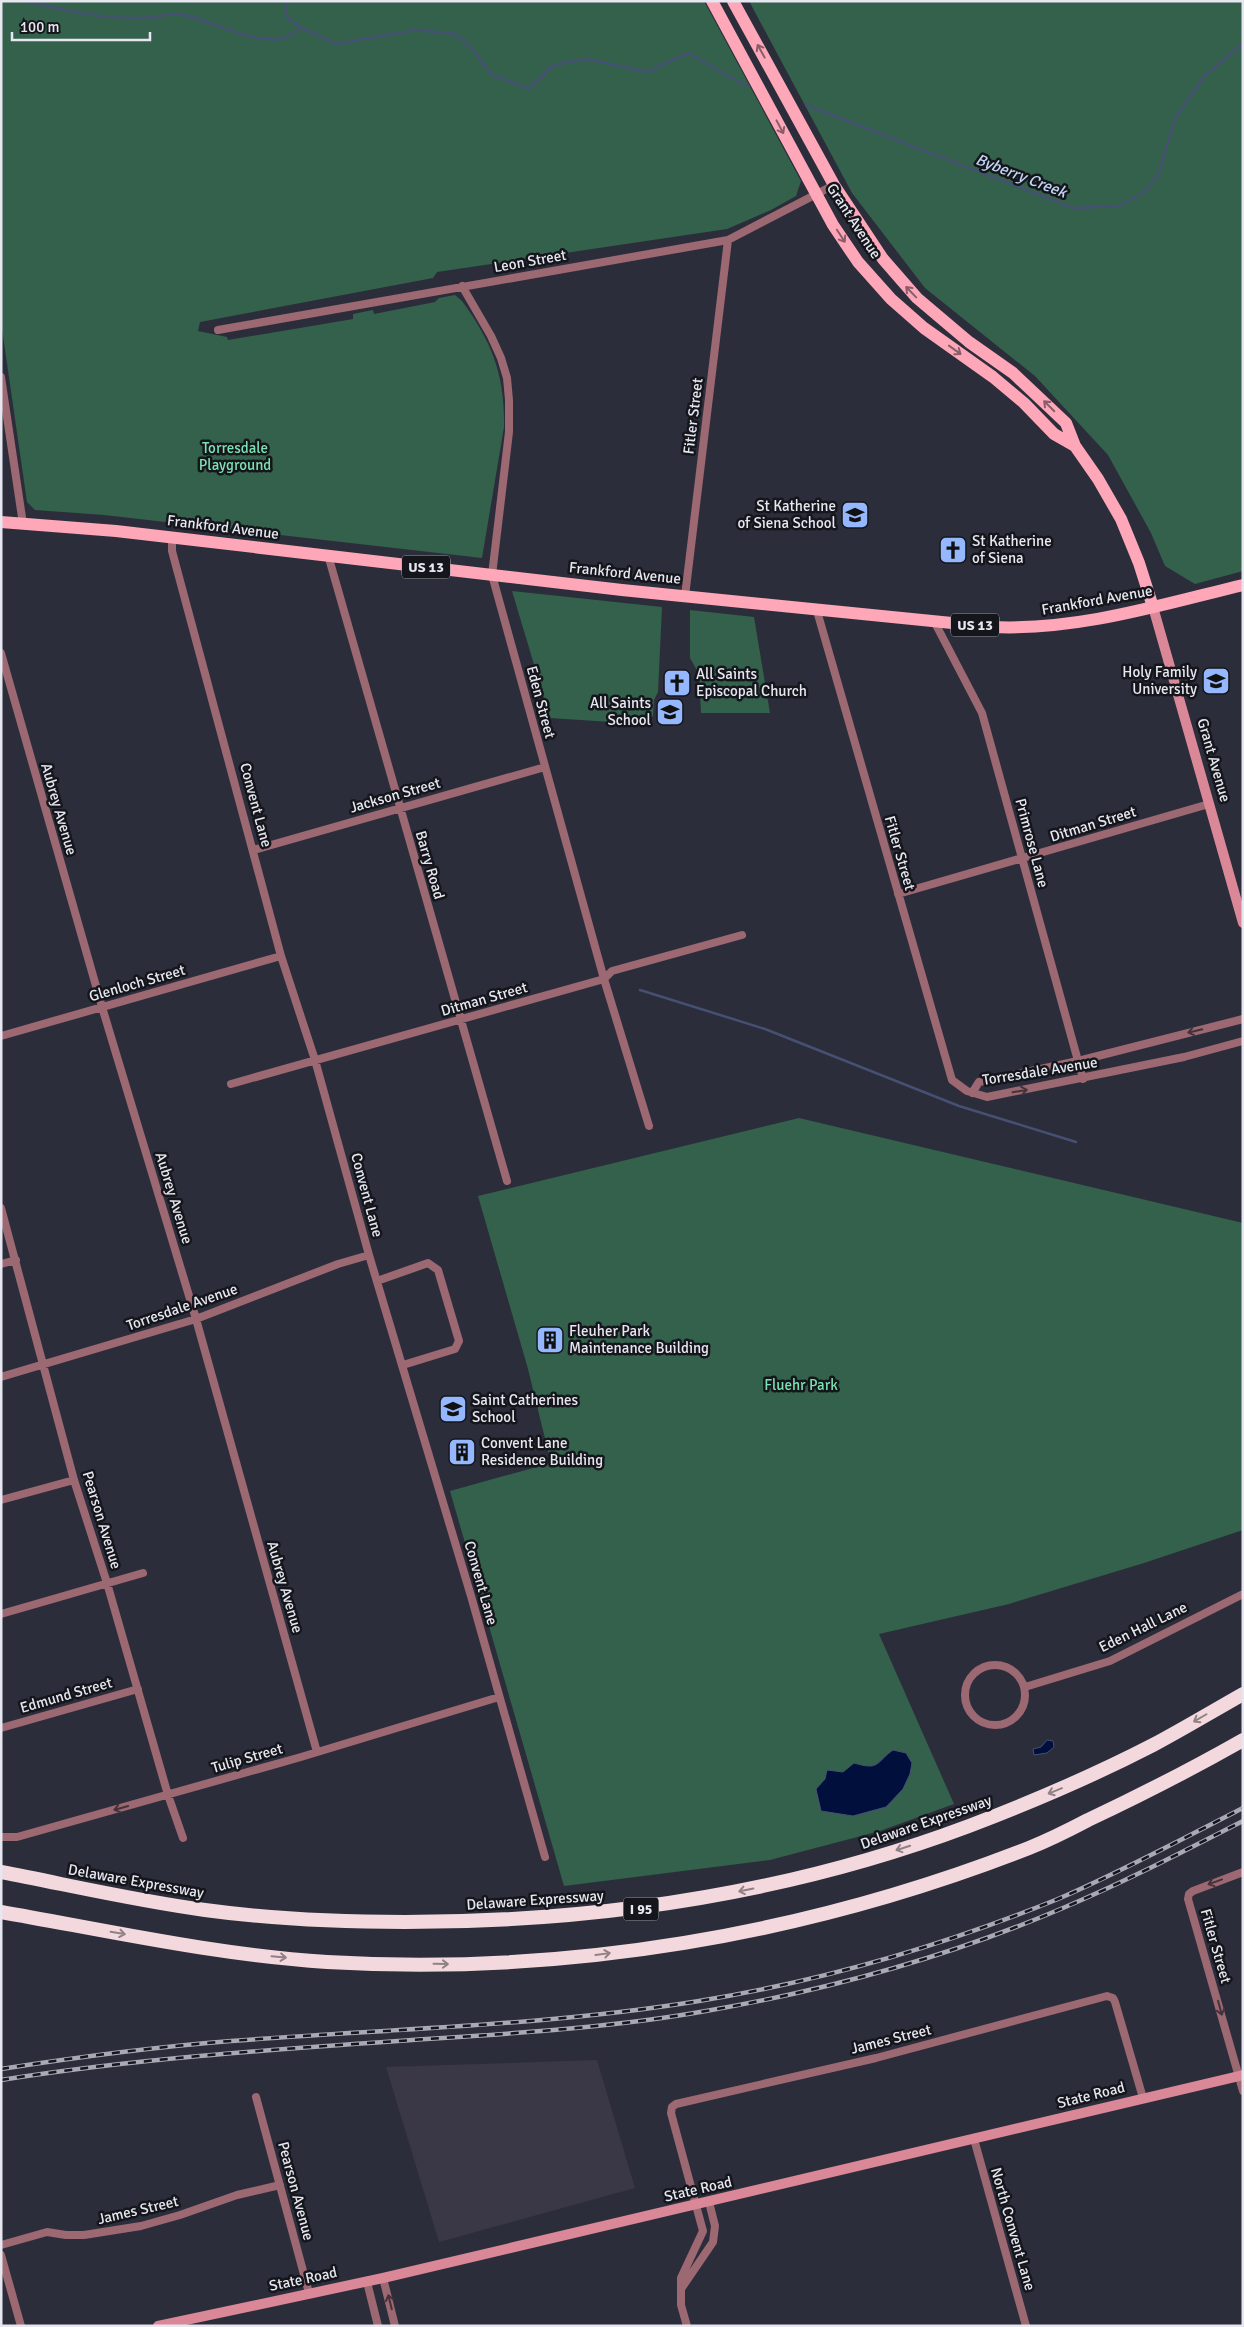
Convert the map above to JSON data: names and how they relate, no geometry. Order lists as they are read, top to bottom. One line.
{"streets":{"highway":["Delaware Expressway","I 95"],"main road":["Grant Avenue","Frankford Avenue","US 13","State Road"],"street":["Leon Street","Fitler Street","Eden Street","Jackson Street","Convent Lane","Aubrey Avenue","Ditman Street","Primrose Lane","Barry Road","Glenloch Street","Torresdale Avenue","Pearson Avenue","Eden Hall Lane","Edmund Street","Tulip Street","James Street","North Convent Lane"]},"crossings":[["Grant Avenue","Leon Street"],["Grant Avenue","Frankford Avenue"],["Grant Avenue","Ditman Street"],["Leon Street","Fitler Street"],["Leon Street","Eden Street"],["Fitler Street","Frankford Avenue"],["Fitler Street","Ditman Street"],["Fitler Street","Torresdale Avenue"],["Fitler Street","State Road"],["Frankford Avenue","Eden Street"],["Frankford Avenue","Convent Lane"],["Frankford Avenue","Primrose Lane"],["Frankford Avenue","Barry Road"],["Eden Street","Jackson Street"],["Eden Street","Ditman Street"],["Jackson Street","Convent Lane"],["Jackson Street","Barry Road"],["Convent Lane","Ditman Street"],["Convent Lane","Glenloch Street"],["Convent Lane","Torresdale Avenue"],["Convent Lane","Tulip Street"],["Aubrey Avenue","Glenloch Street"],["Aubrey Avenue","Torresdale Avenue"],["Aubrey Avenue","Tulip Street"],["Ditman Street","Primrose Lane"],["Ditman Street","Barry Road"],["Primrose Lane","Torresdale Avenue"],["Torresdale Avenue","Pearson Avenue"],["Pearson Avenue","Edmund Street"],["Pearson Avenue","Tulip Street"],["Pearson Avenue","James Street"],["Pearson Avenue","State Road"],["James Street","State Road"],["State Road","North Convent Lane"]],"water":["Byberry Creek"],"parks":["Torresdale Playground","Fluehr Park"],"places":{"school or university":["St Katherine of Siena School","Holy Family University","All Saints School","Saint Catherines School"],"church":["St Katherine of Siena","All Saints Episcopal Church"],"building":["Fleuher Park Maintenance Building","Convent Lane Residence Building"]},"scale_bar":"100 m"}
